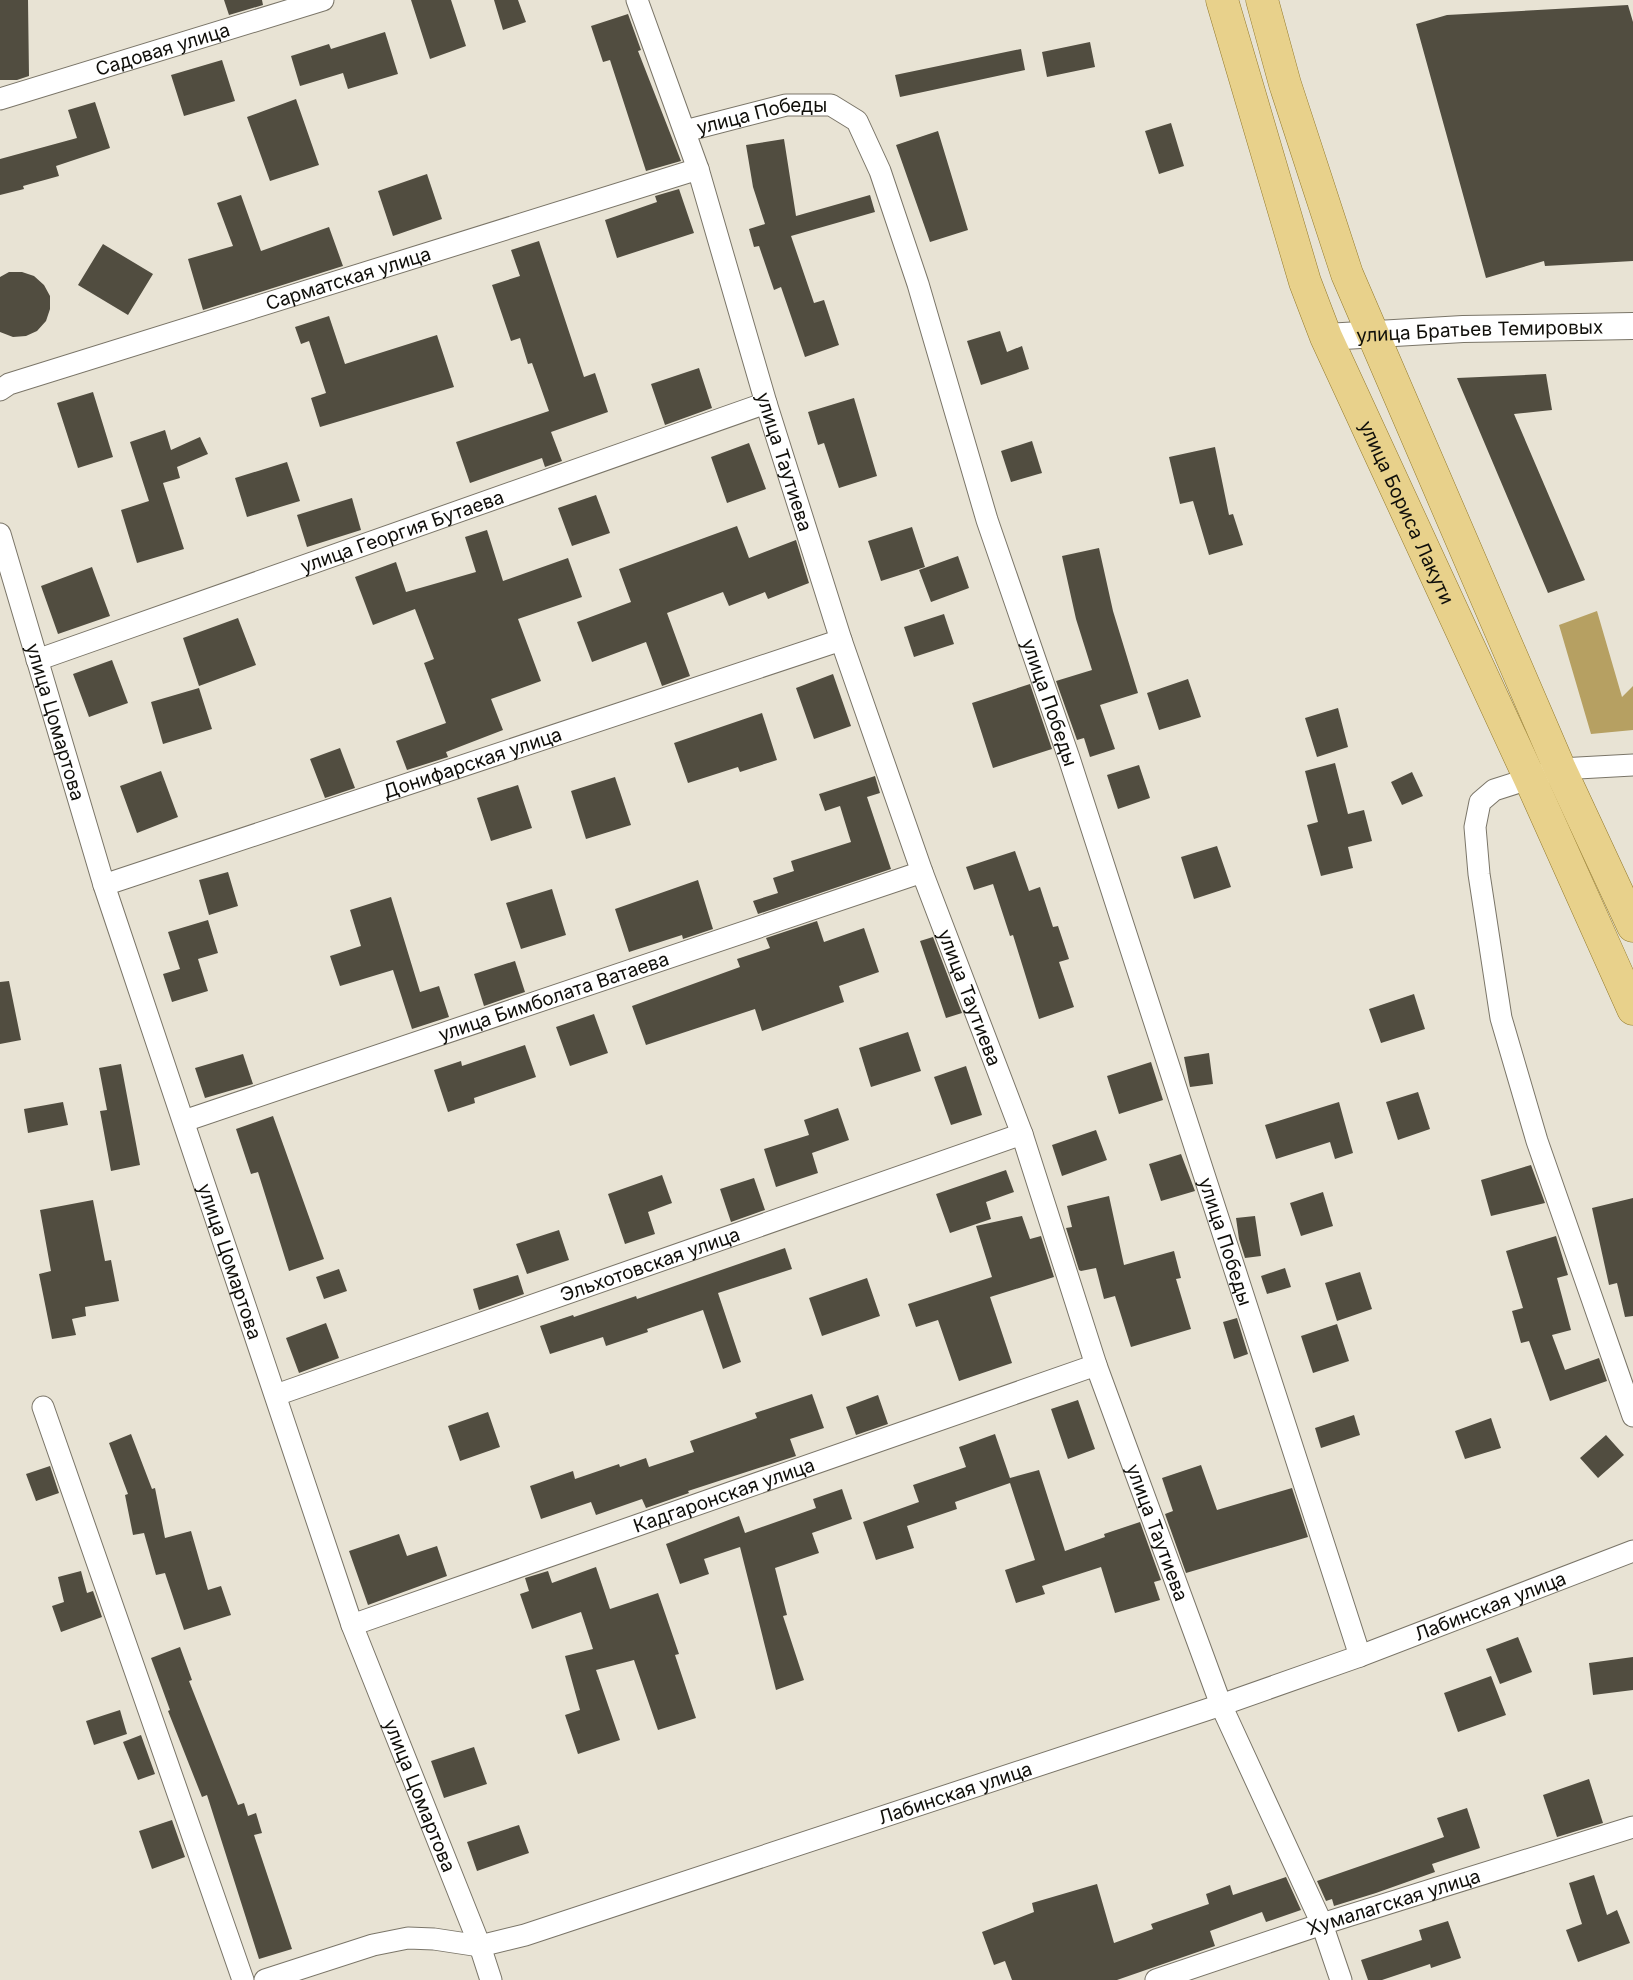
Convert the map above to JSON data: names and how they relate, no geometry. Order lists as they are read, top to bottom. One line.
{"streets":{"main road":["улица Бориса Лакути"],"street":["Садовая улица","улица Победы","Сарматская улица","улица Братьев Темировых","улица Таутиева","улица Георгия Бутаева","улица Цомартова","Донифарская улица","улица Бимболата Ватаева","Эльхотовская улица","Кадгаронская улица","Лабинская улица","Хумалагская улица"]},"crossings":[["улица Победы","улица Таутиева"],["улица Победы","Лабинская улица"],["Сарматская улица","улица Таутиева"],["улица Братьев Темировых","улица Бориса Лакути"],["улица Таутиева","улица Георгия Бутаева"],["улица Таутиева","Донифарская улица"],["улица Таутиева","улица Бимболата Ватаева"],["улица Таутиева","Эльхотовская улица"],["улица Таутиева","Кадгаронская улица"],["улица Таутиева","Лабинская улица"],["улица Таутиева","Хумалагская улица"],["улица Георгия Бутаева","улица Цомартова"],["улица Цомартова","Донифарская улица"],["улица Цомартова","улица Бимболата Ватаева"],["улица Цомартова","Эльхотовская улица"],["улица Цомартова","Кадгаронская улица"],["улица Цомартова","Лабинская улица"]]}
